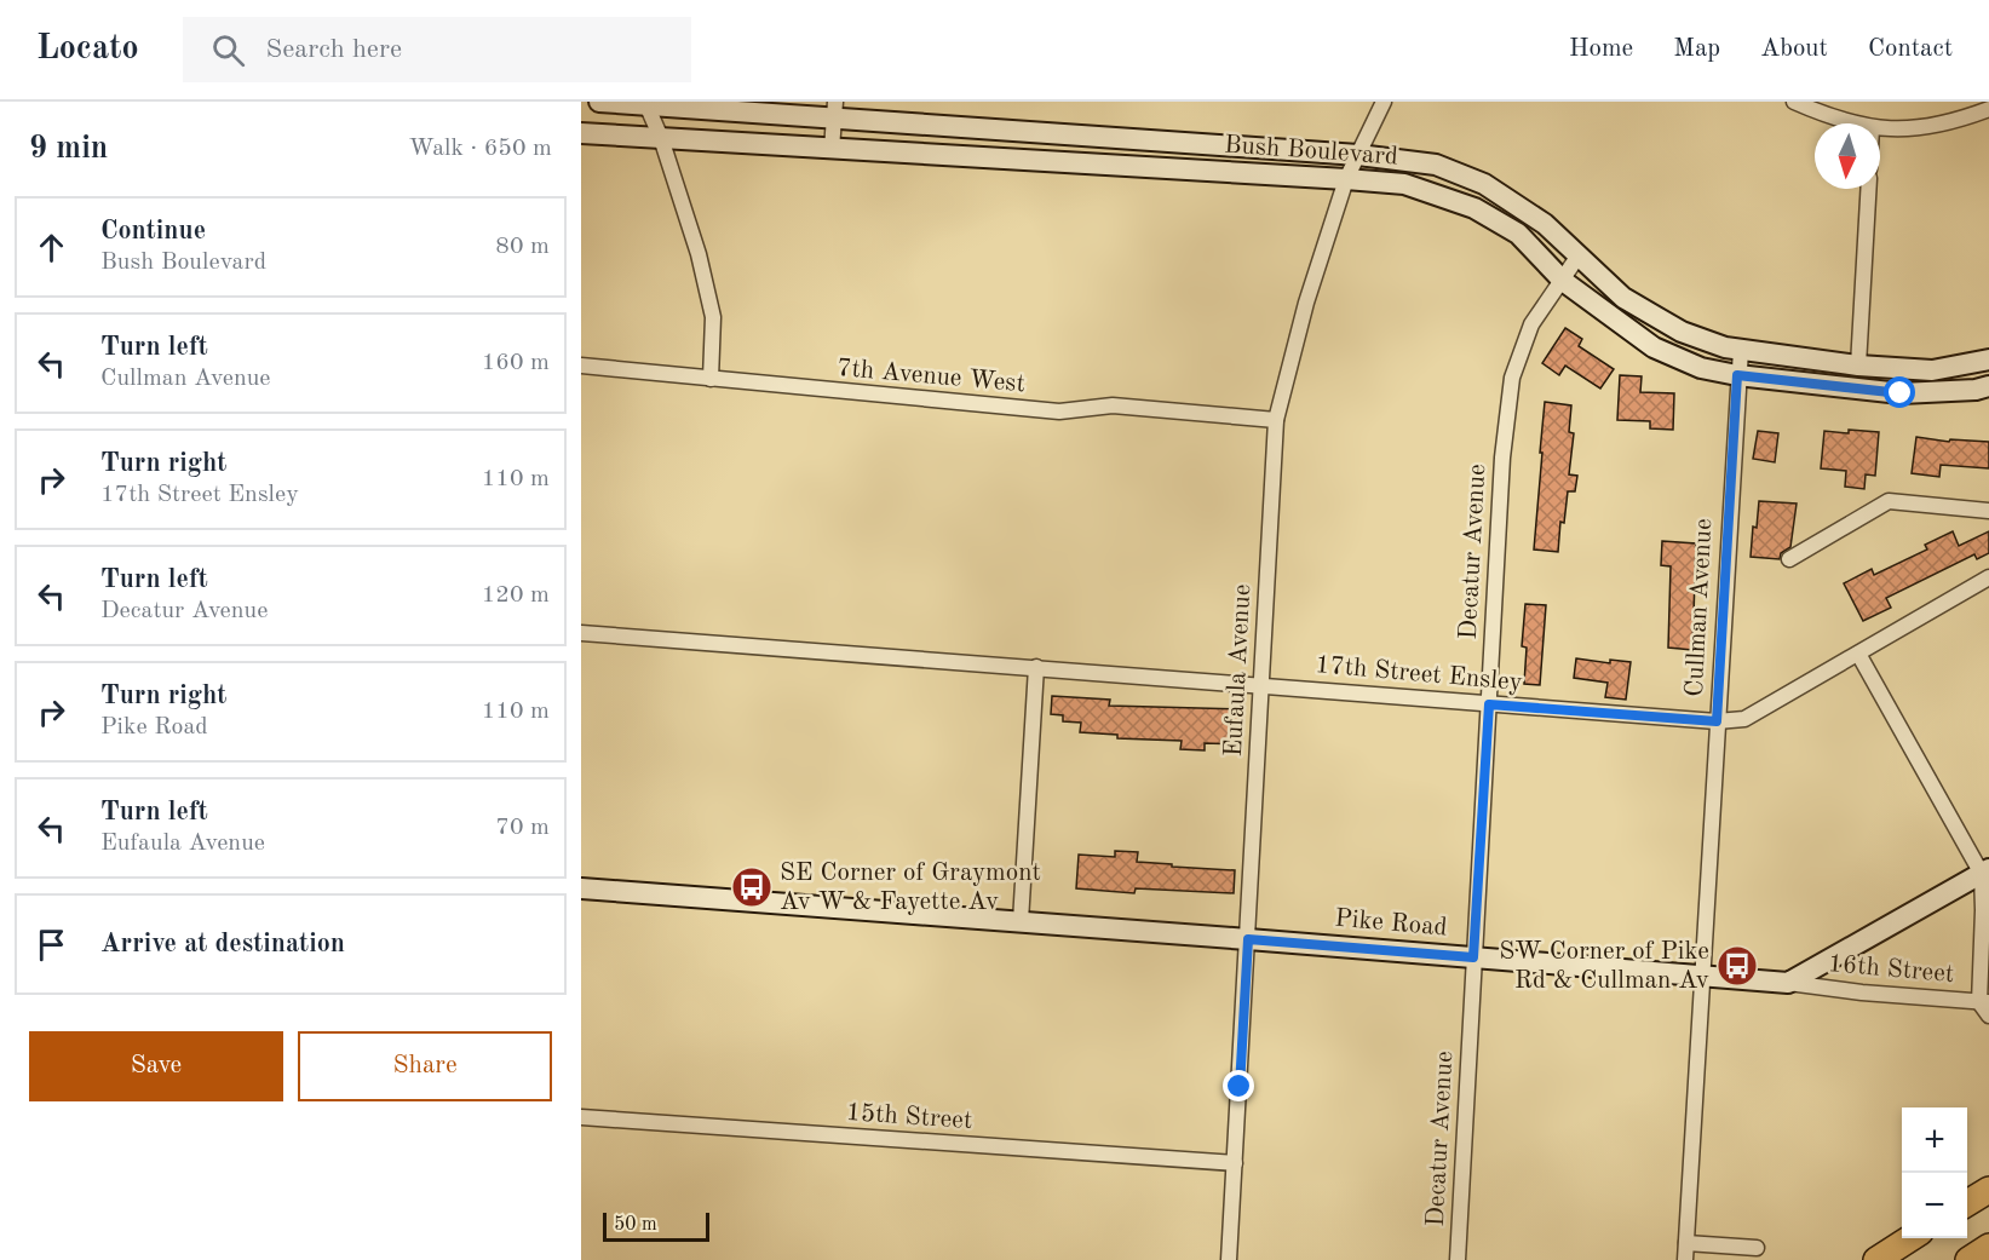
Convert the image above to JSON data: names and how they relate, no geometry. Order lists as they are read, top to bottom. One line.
{"streets":{"main road":["Bush Boulevard","Pike Road"],"street":["7th Avenue West","Decatur Avenue","Cullman Avenue","Eufaula Avenue","17th Street Ensley","16th Street","15th Street"]},"crossings":[["Bush Boulevard","Decatur Avenue"],["Bush Boulevard","Cullman Avenue"],["Bush Boulevard","Eufaula Avenue"],["7th Avenue West","Eufaula Avenue"],["Decatur Avenue","17th Street Ensley"],["Decatur Avenue","Pike Road"],["Cullman Avenue","17th Street Ensley"],["Cullman Avenue","Pike Road"],["Eufaula Avenue","17th Street Ensley"],["Eufaula Avenue","Pike Road"],["Eufaula Avenue","15th Street"],["Pike Road","16th Street"]],"places":{"bus stop":["SE Corner of Graymont Av W & Fayette Av","SW Corner of Pike Rd & Cullman Av"]},"scale_bar":"50 m","north":"bottom","page":{"header":"Locato","search":"Search here","nav":["Home","Map","About","Contact"],"heading":["9 min","Walk · 650 m"],"list":[["Continue","Bush Boulevard","80 m"],["Turn left","Cullman Avenue","160 m"],["Turn right","17th Street Ensley","110 m"],["Turn left","Decatur Avenue","120 m"],["Turn right","Pike Road","110 m"],["Turn left","Eufaula Avenue","70 m"],"Arrive at destination"],"buttons":["Save","Share"],"map_buttons":["+","−"],"scale":"50 m"}}
